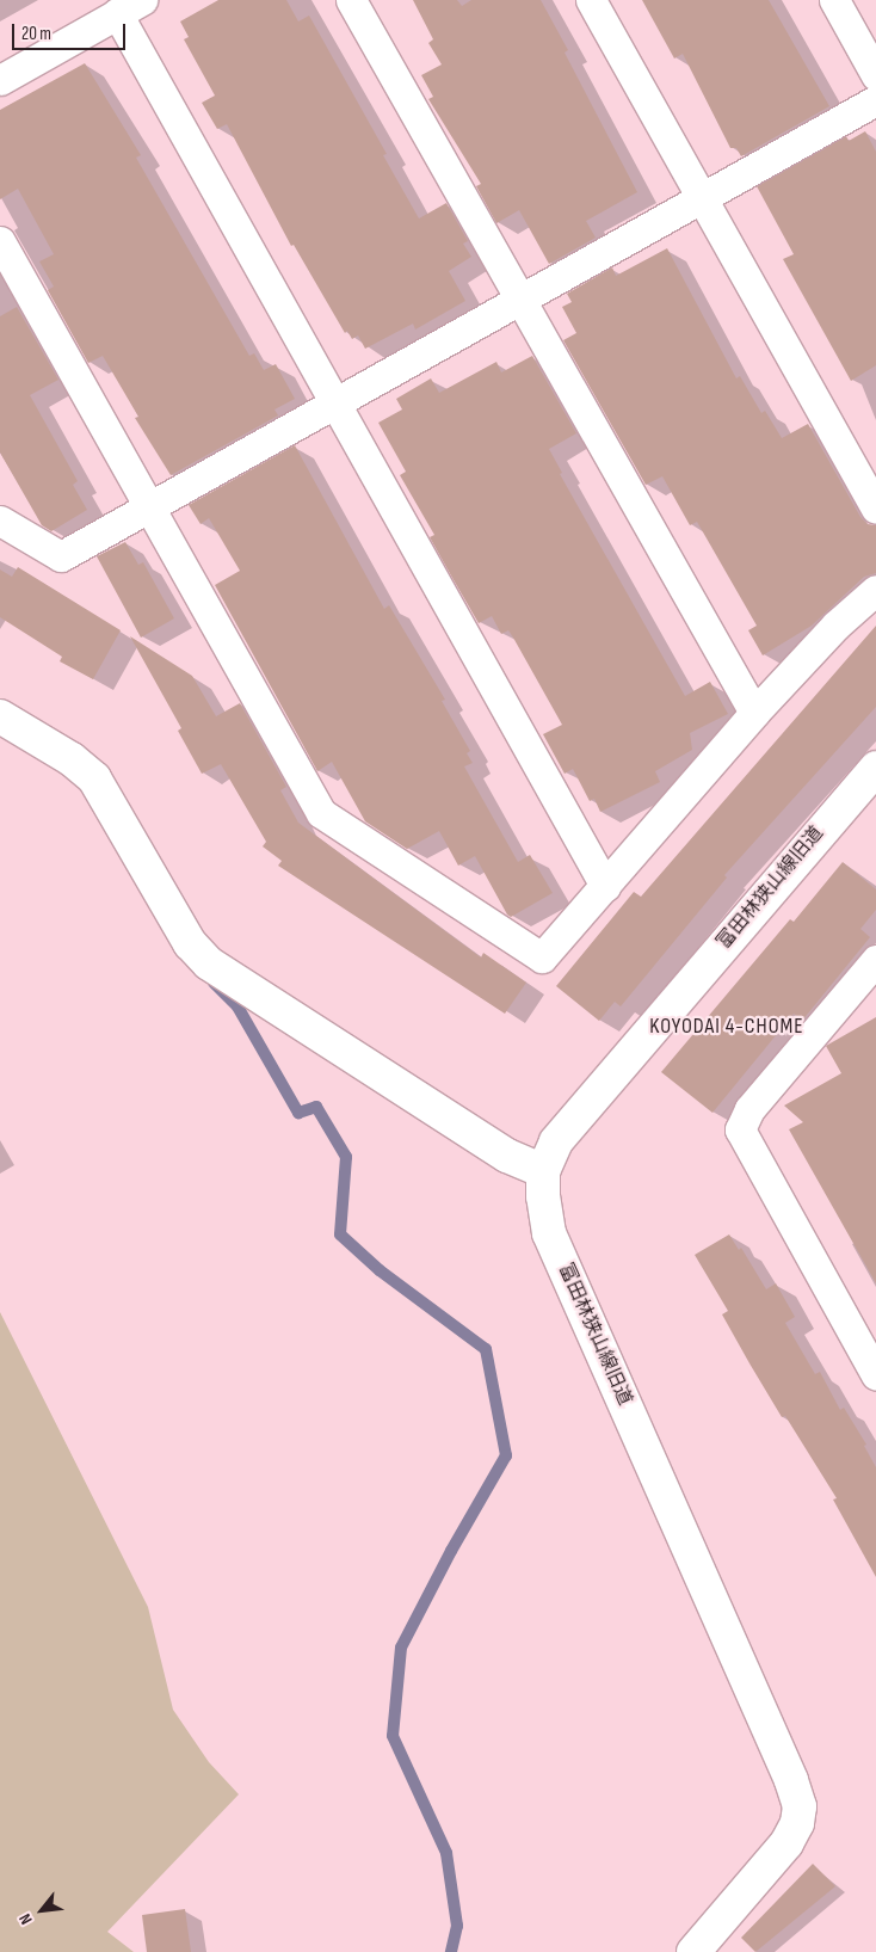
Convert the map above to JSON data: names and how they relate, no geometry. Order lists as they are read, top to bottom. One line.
{"streets":{"street":["富田林狭山線旧道"]},"districts":["KOYODAI 4-CHOME"],"scale_bar":"20 m","north":"bottom left"}
